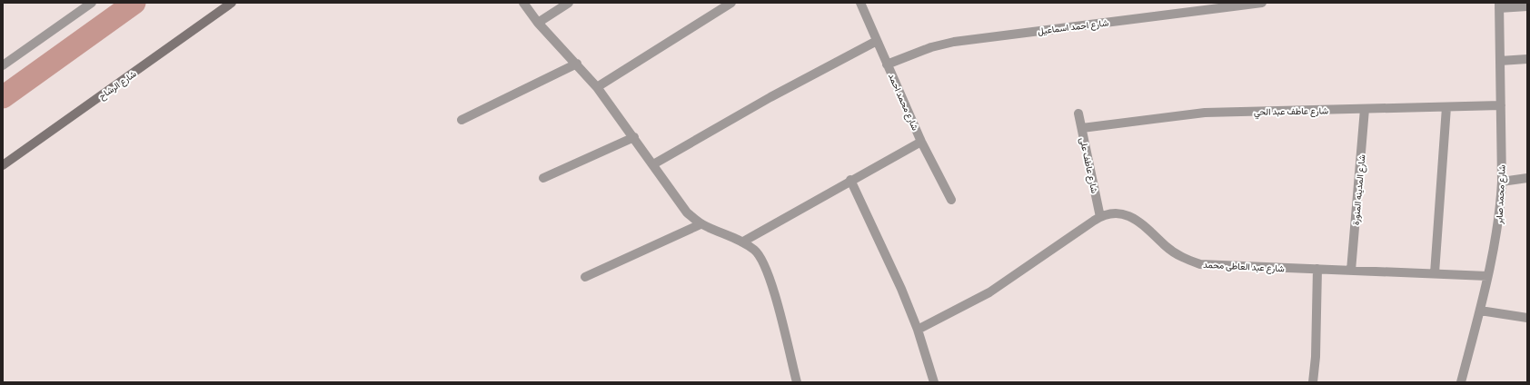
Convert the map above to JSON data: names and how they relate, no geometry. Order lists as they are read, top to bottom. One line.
{"streets":{"street":["شارع احمد اسماعيل","شارع الرشاح","شارع محمد احمد","شارع عاطف عبد الحي","شارع عاطف على","شارع المدينه المنورة","شارع محمد صابر","شارع عبد العاطى محمد"]},"crossings":[["شارع احمد اسماعيل","شارع محمد احمد"],["شارع عاطف عبد الحي","شارع عاطف على"],["شارع عاطف عبد الحي","شارع المدينه المنورة"],["شارع عاطف عبد الحي","شارع محمد صابر"],["شارع عاطف على","شارع عبد العاطى محمد"],["شارع المدينه المنورة","شارع عبد العاطى محمد"],["شارع محمد صابر","شارع عبد العاطى محمد"]]}
